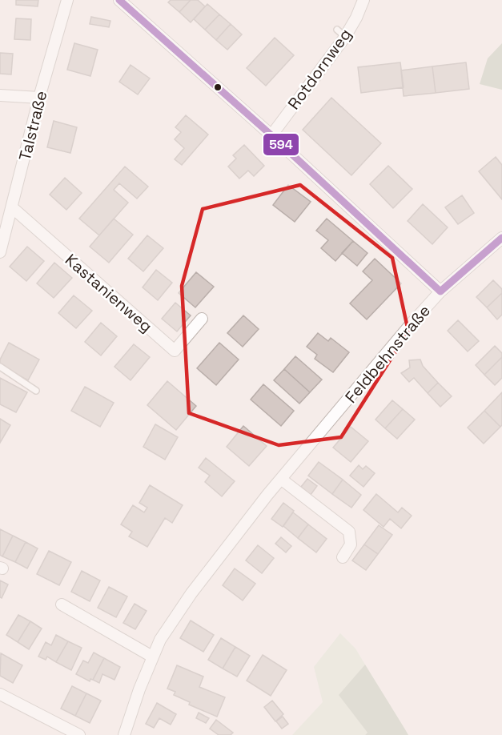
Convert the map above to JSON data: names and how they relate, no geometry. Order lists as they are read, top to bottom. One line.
{"streets":{"street":["Rotdornweg","Talstraße","Kastanienweg","Feldbehnstraße"]},"crossings":[["Talstraße","Kastanienweg"]],"lines":["transit line 594"]}
